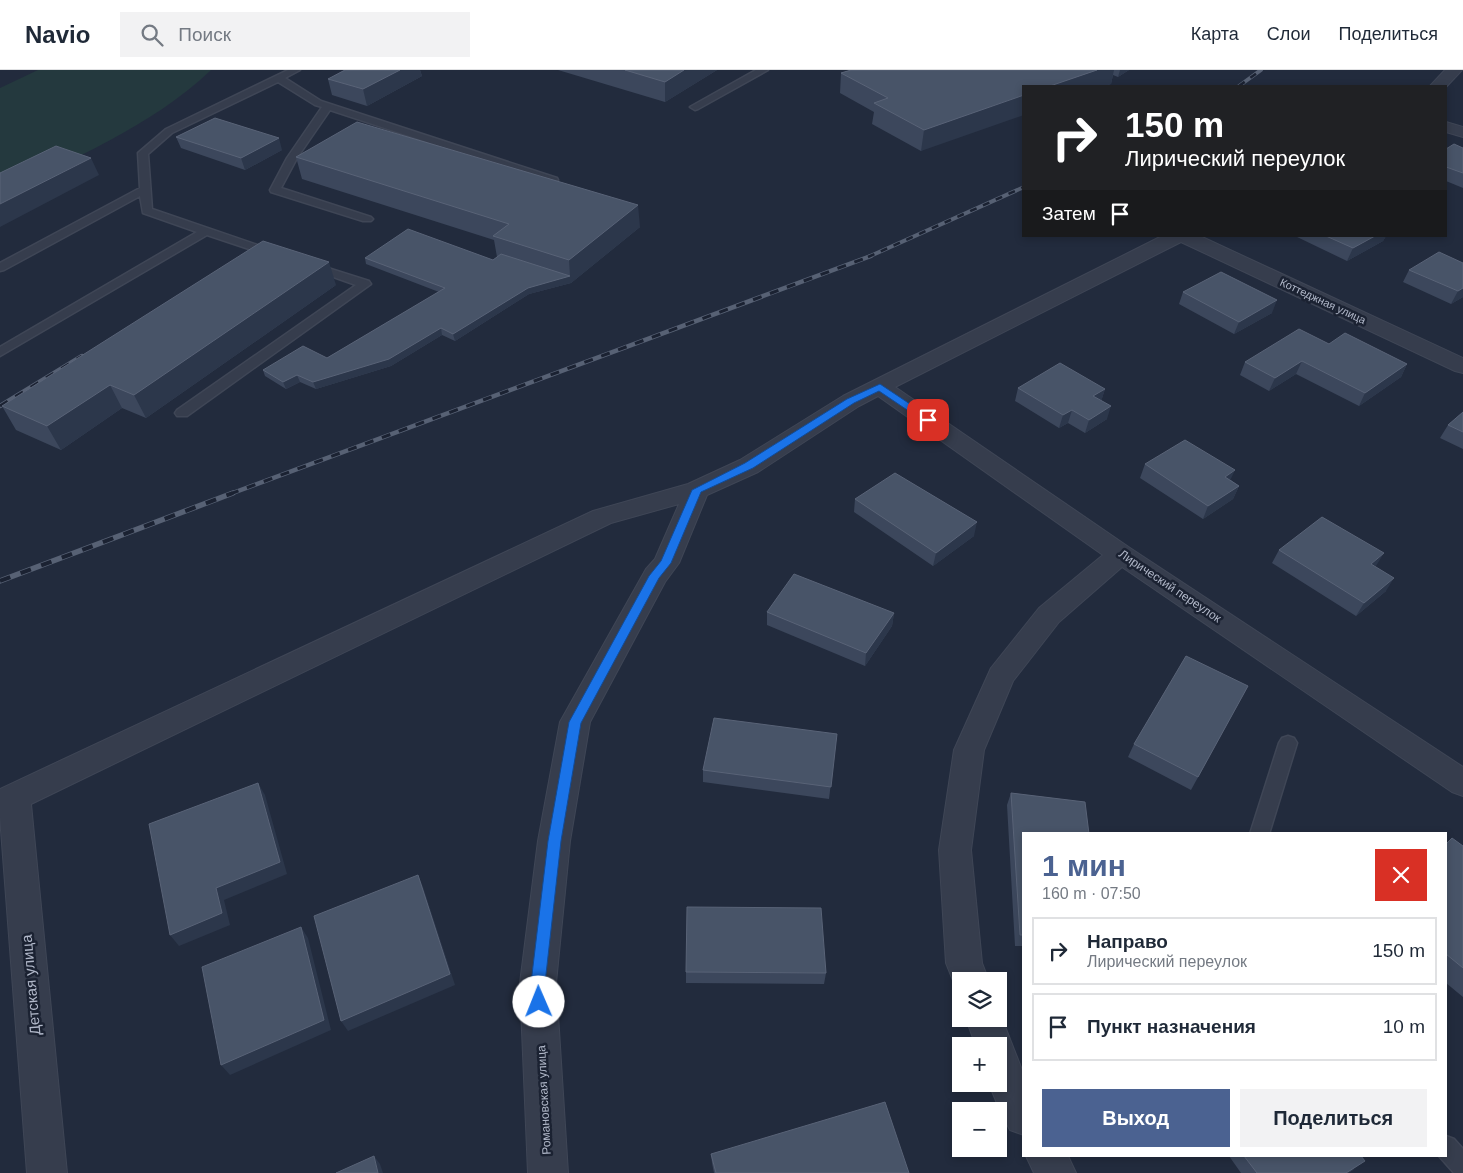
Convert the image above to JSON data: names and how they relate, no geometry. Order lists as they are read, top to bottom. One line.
{"streets":{"street":["Коттеджная улица","Лирический переулок","Детская улица","Романовская улица"]},"page":{"header":"Navio","search":"Поиск","nav":["Карта","Слои","Поделиться"],"turn":["150 m","Лирический переулок"],"then":"Затем","heading":["1 мин","160 m · 07:50"],"list":[{"name":"Направо","note":"Лирический переулок","value":"150 m"},{"name":"Пункт назначения","value":"10 m"}],"map_buttons":["+","−"],"buttons":["Выход","Поделиться"]}}
